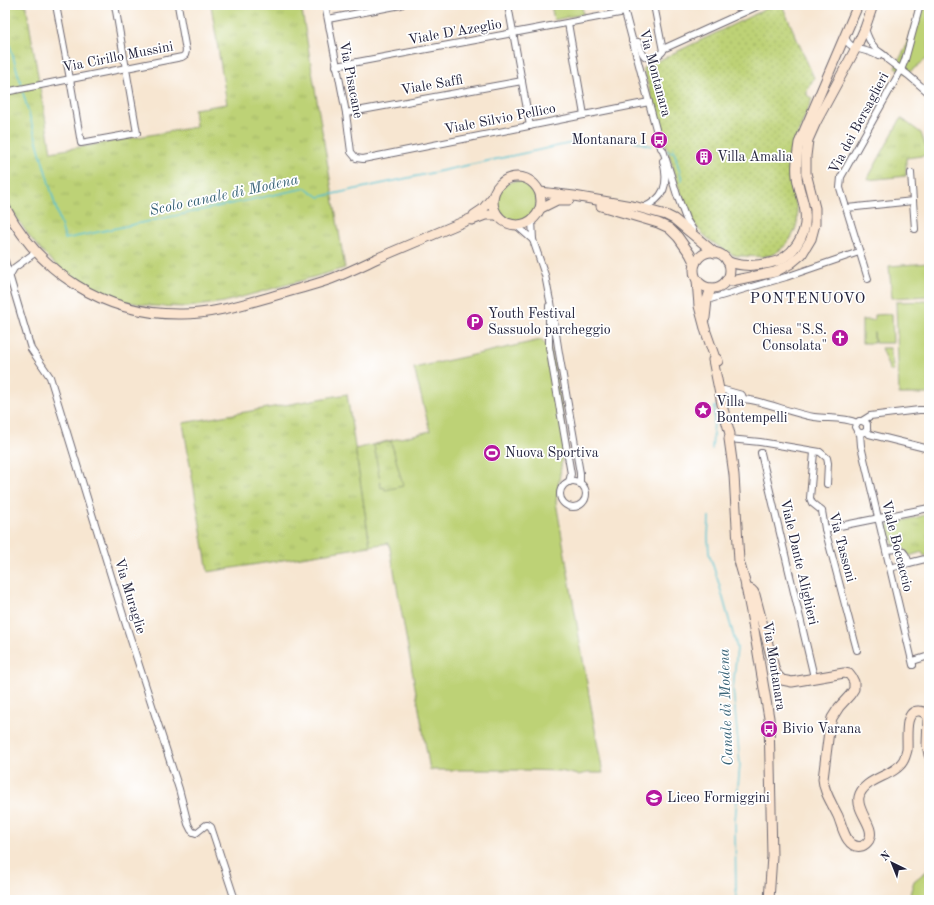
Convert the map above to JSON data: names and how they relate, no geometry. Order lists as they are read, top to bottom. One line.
{"streets":{"main road":["Via Montanara"],"street":["Viale D'Azeglio","Via Cirillo Mussini","Via Pisacane","Viale Saffi","Viale Silvio Pellico","Via dei Bersaglieri","Viale Boccaccio","Via Tassoni","Viale Dante Alighieri","Via Muraglie"]},"crossings":[["Viale D'Azeglio","Via Montanara"],["Viale D'Azeglio","Via Pisacane"],["Via Montanara","Viale Silvio Pellico"],["Via Pisacane","Viale Saffi"],["Via Pisacane","Viale Silvio Pellico"]],"districts":["PONTENUOVO"],"water":["Scolo canale di Modena","Canale di Modena"],"places":{"bus stop":["Montanara I","Bivio Varana"],"building":["Villa Amalia"],"parking":["Youth Festival Sassuolo parcheggio"],"church":["Chiesa \"S.S. Consolata\""],"place":["Villa Bontempelli"],"sports":["Nuova Sportiva"],"school or university":["Liceo Formiggini"]},"north":"top left"}
